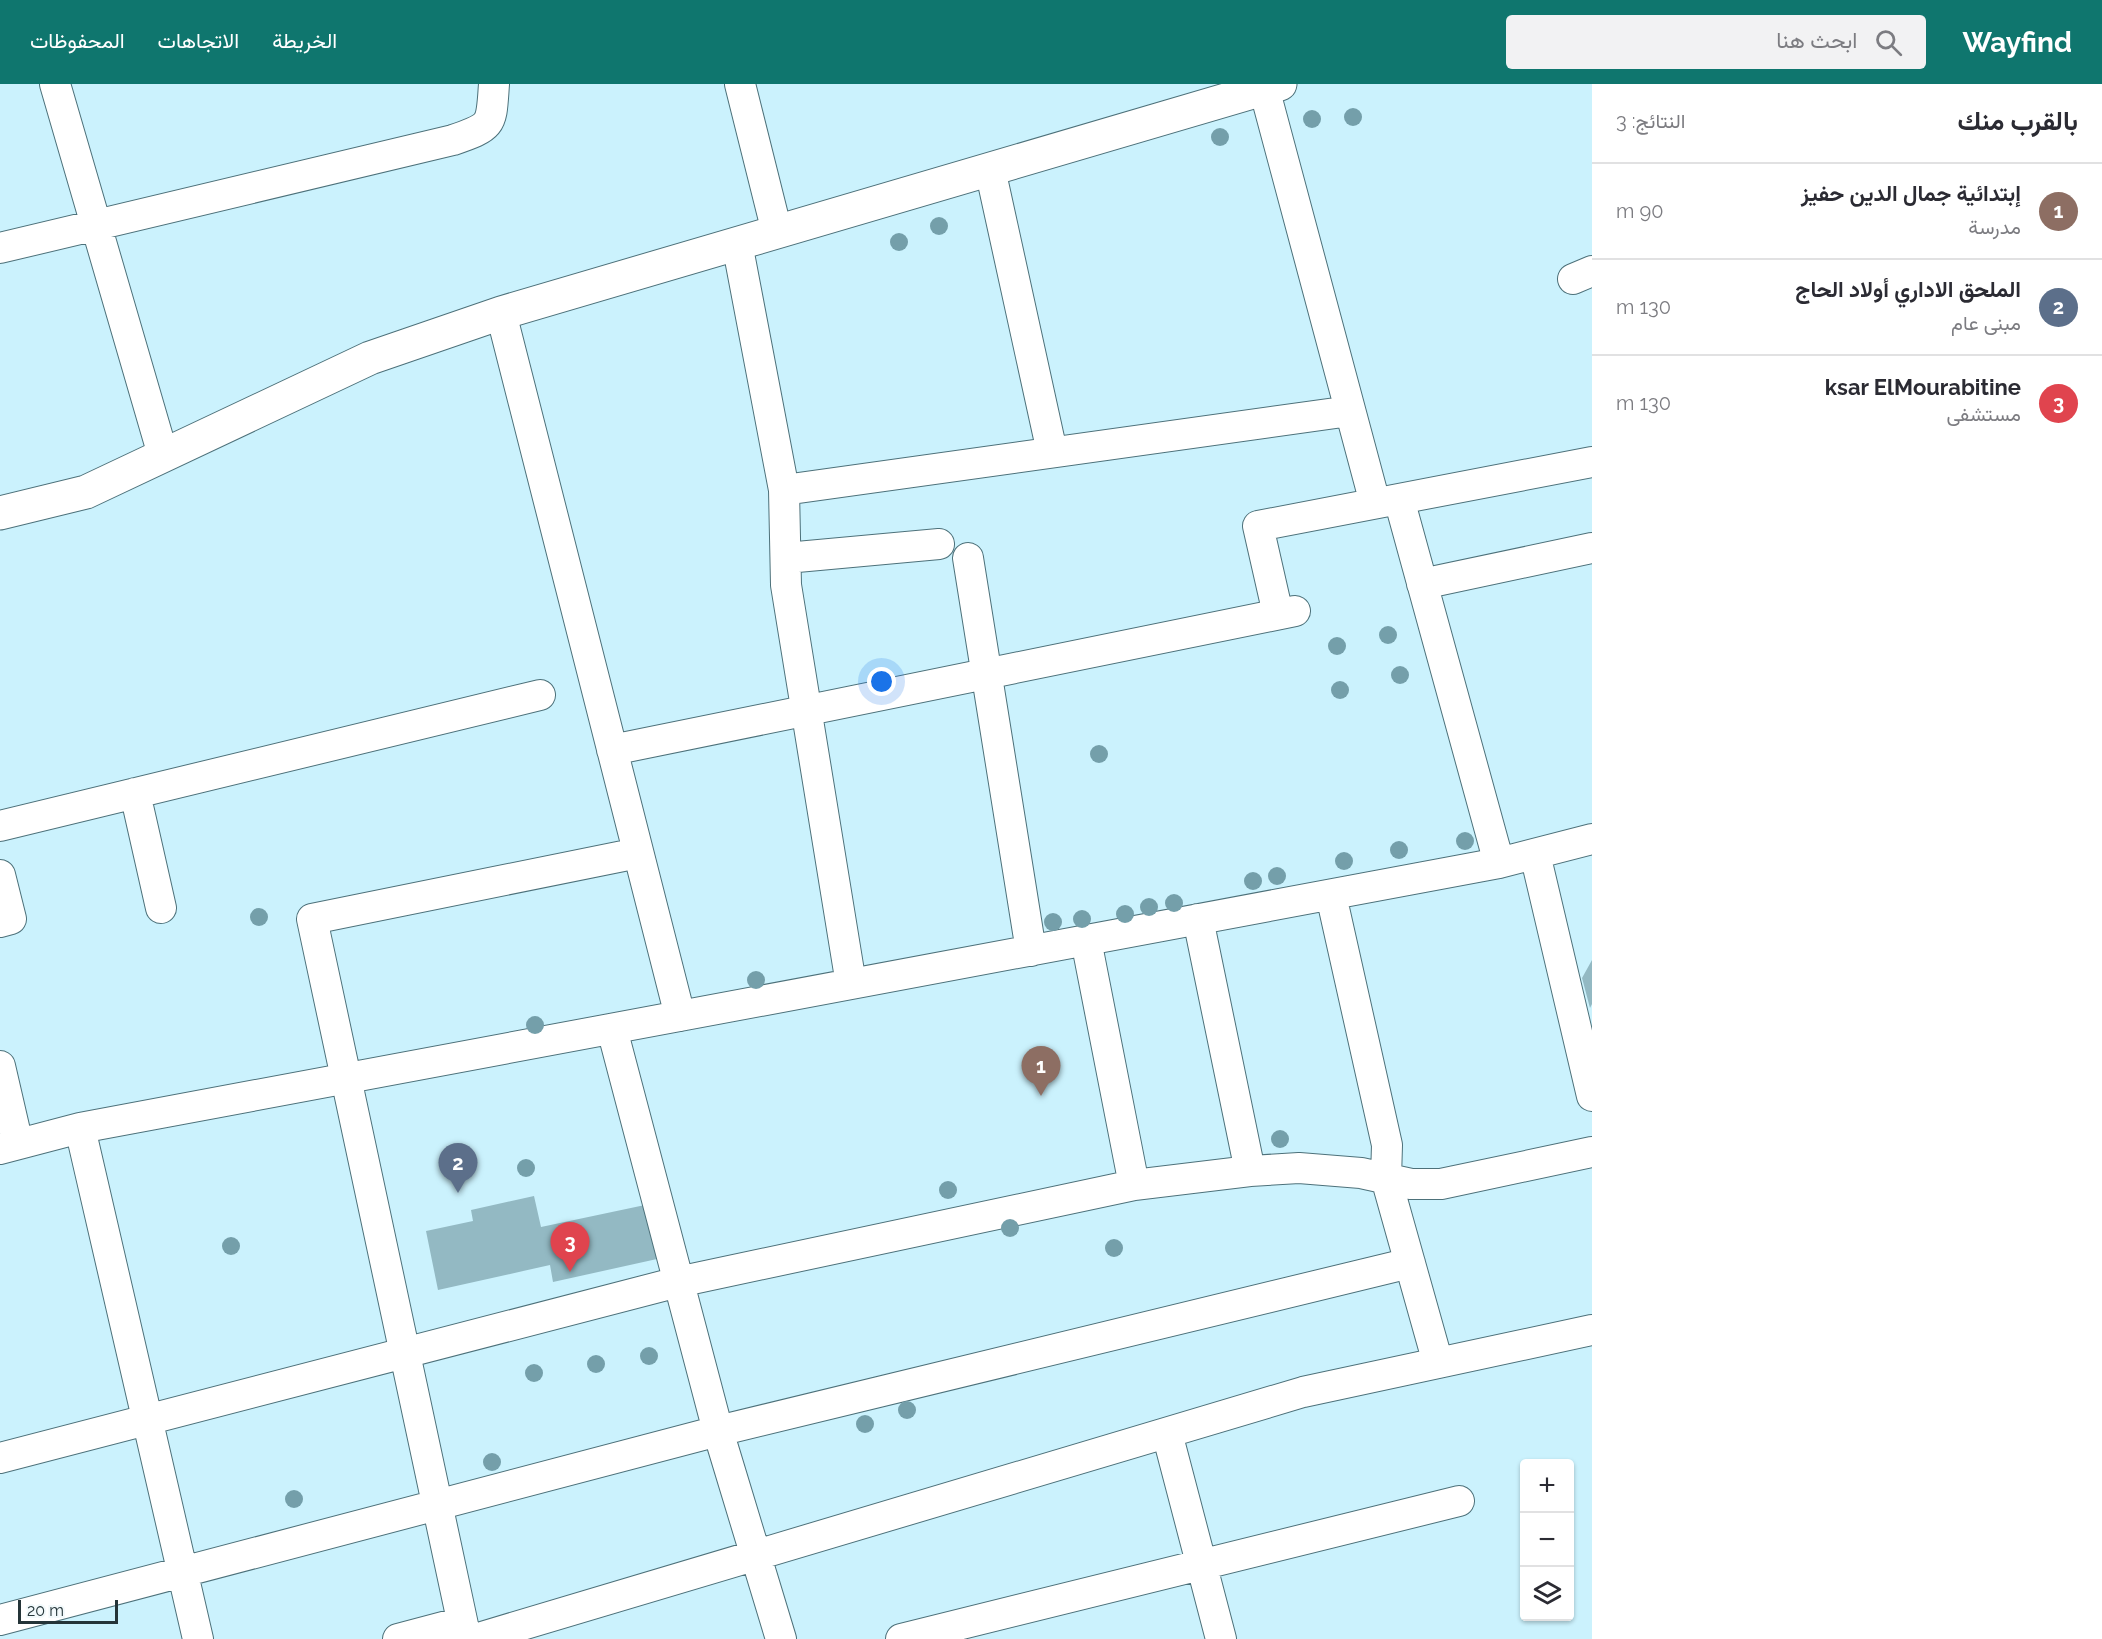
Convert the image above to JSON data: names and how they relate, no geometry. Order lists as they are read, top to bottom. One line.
{"scale_bar":"20 m","page":{"header":"Wayfind","search":"ابحث هنا","nav":["الخريطة","الاتجاهات","المحفوظات"],"heading":["بالقرب منك","النتائج: 3"],"list":[{"mark":"1","name":"إبتدائية جمال الدين حفيز","note":"مدرسة","value":"90 m"},{"mark":"2","name":"الملحق الاداري أولاد الحاج","note":"مبنى عام","value":"130 m"},{"mark":"3","name":"ksar ElMourabitine","note":"مستشفى","value":"130 m"}],"pins":["1","2","3"],"map_buttons":["+","−"],"scale":"20 m"}}
